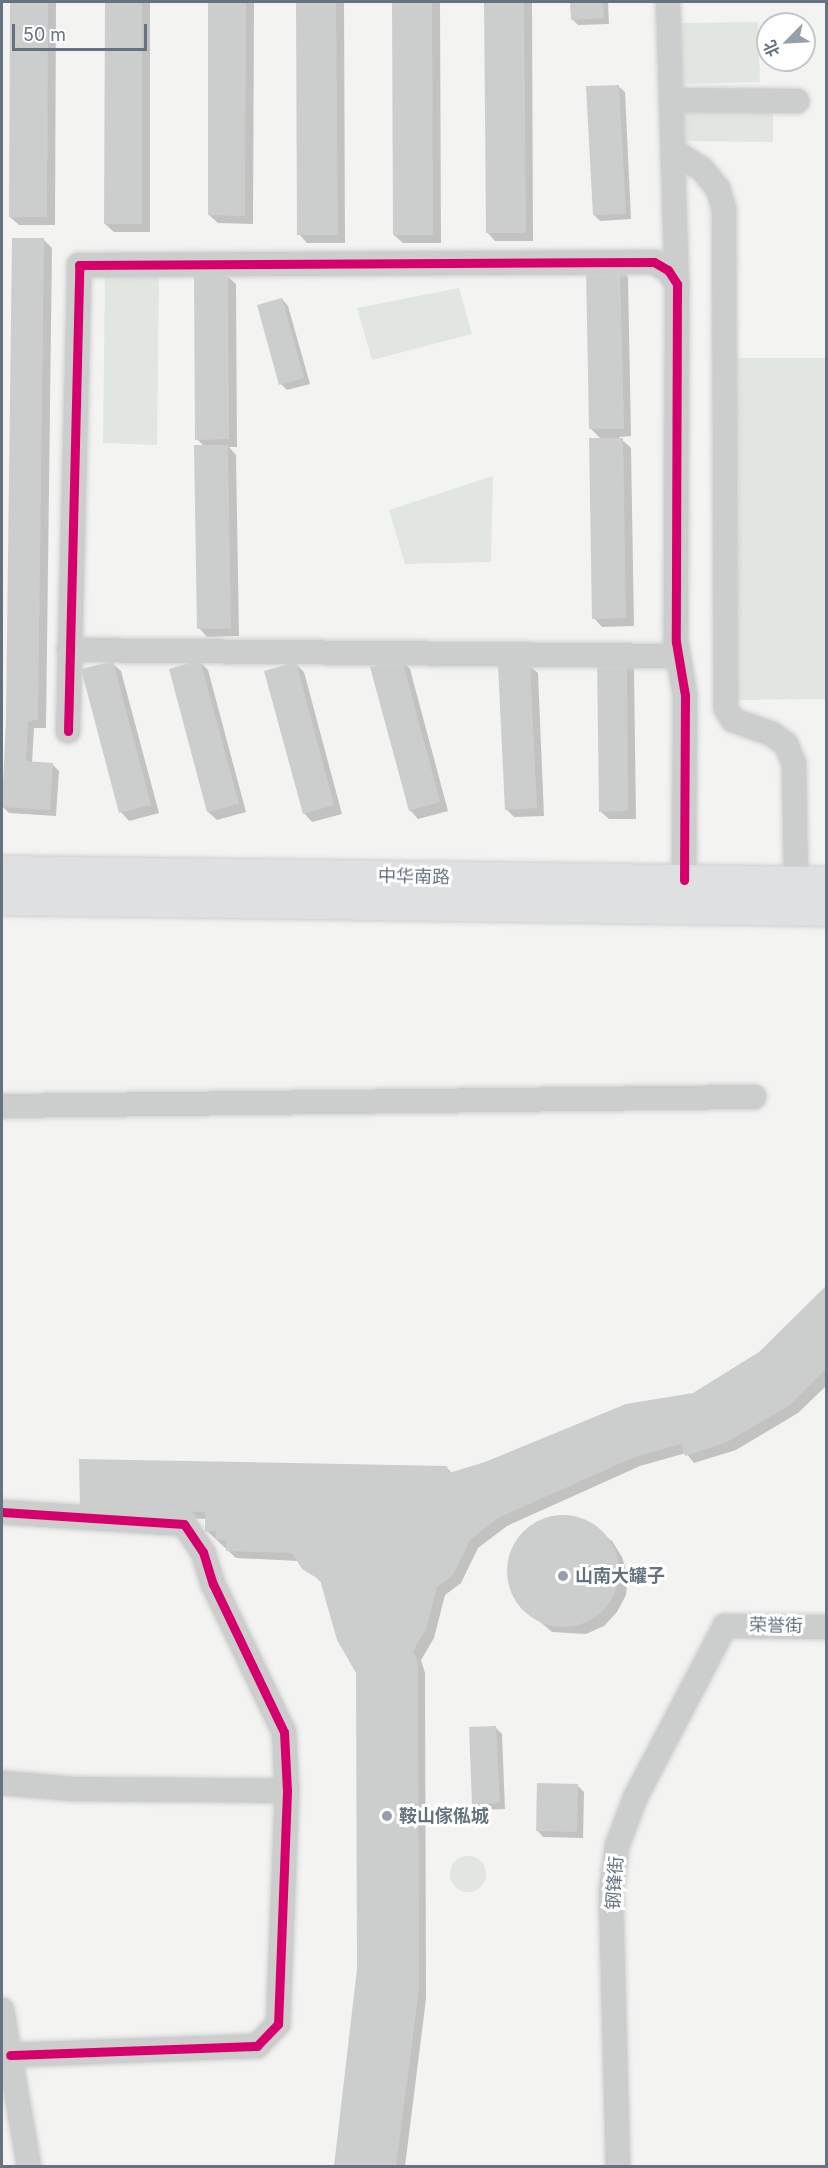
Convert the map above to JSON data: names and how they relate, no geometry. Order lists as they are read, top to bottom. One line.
{"streets":{"main road":["中华南路"],"street":["荣誉街","钢锋街"]},"crossings":[["荣誉街","钢锋街"]],"places":["山南大罐子","鞍山傢俬城"],"scale_bar":"50 m","north":"bottom left"}
